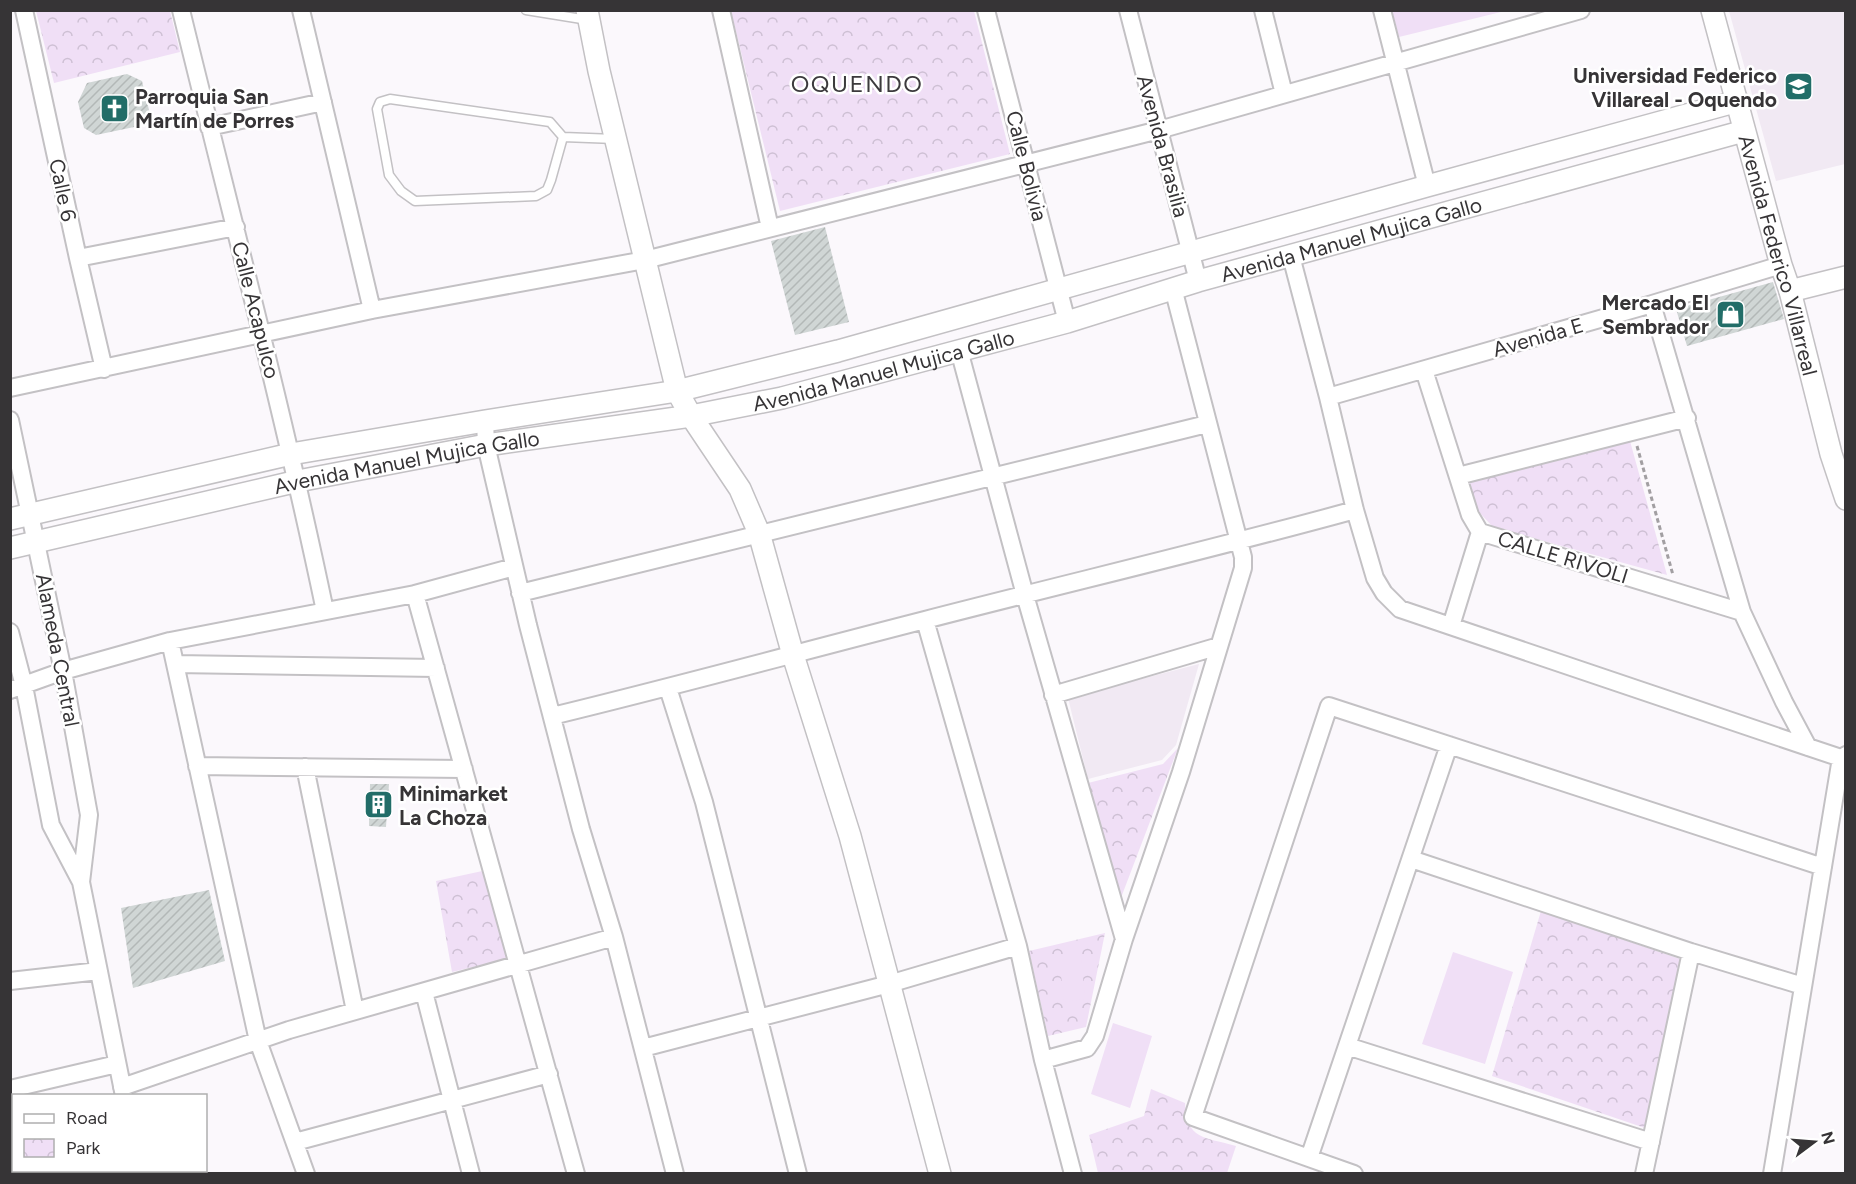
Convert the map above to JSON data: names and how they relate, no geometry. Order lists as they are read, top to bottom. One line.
{"streets":{"street":["Avenida Brasilia","Calle Bolivia","Calle 6","Avenida Manuel Mujica Gallo","Avenida Federico Villarreal","Calle Acapulco","Avenida E","CALLE RIVOLI","Alameda Central"]},"crossings":[["Avenida Brasilia","Avenida Manuel Mujica Gallo"],["Calle Bolivia","Avenida Manuel Mujica Gallo"],["Avenida Manuel Mujica Gallo","Avenida Federico Villarreal"],["Avenida Manuel Mujica Gallo","Calle Acapulco"],["Avenida Manuel Mujica Gallo","Alameda Central"],["Avenida Federico Villarreal","Avenida E"],["Avenida E","CALLE RIVOLI"]],"districts":["OQUENDO"],"places":{"school or university":["Universidad Federico Villareal - Oquendo"],"church":["Parroquia San Martín de Porres"],"shop":["Mercado El Sembrador"],"building":["Minimarket La Choza"]},"legend":["Road","Park"],"north":"right"}
